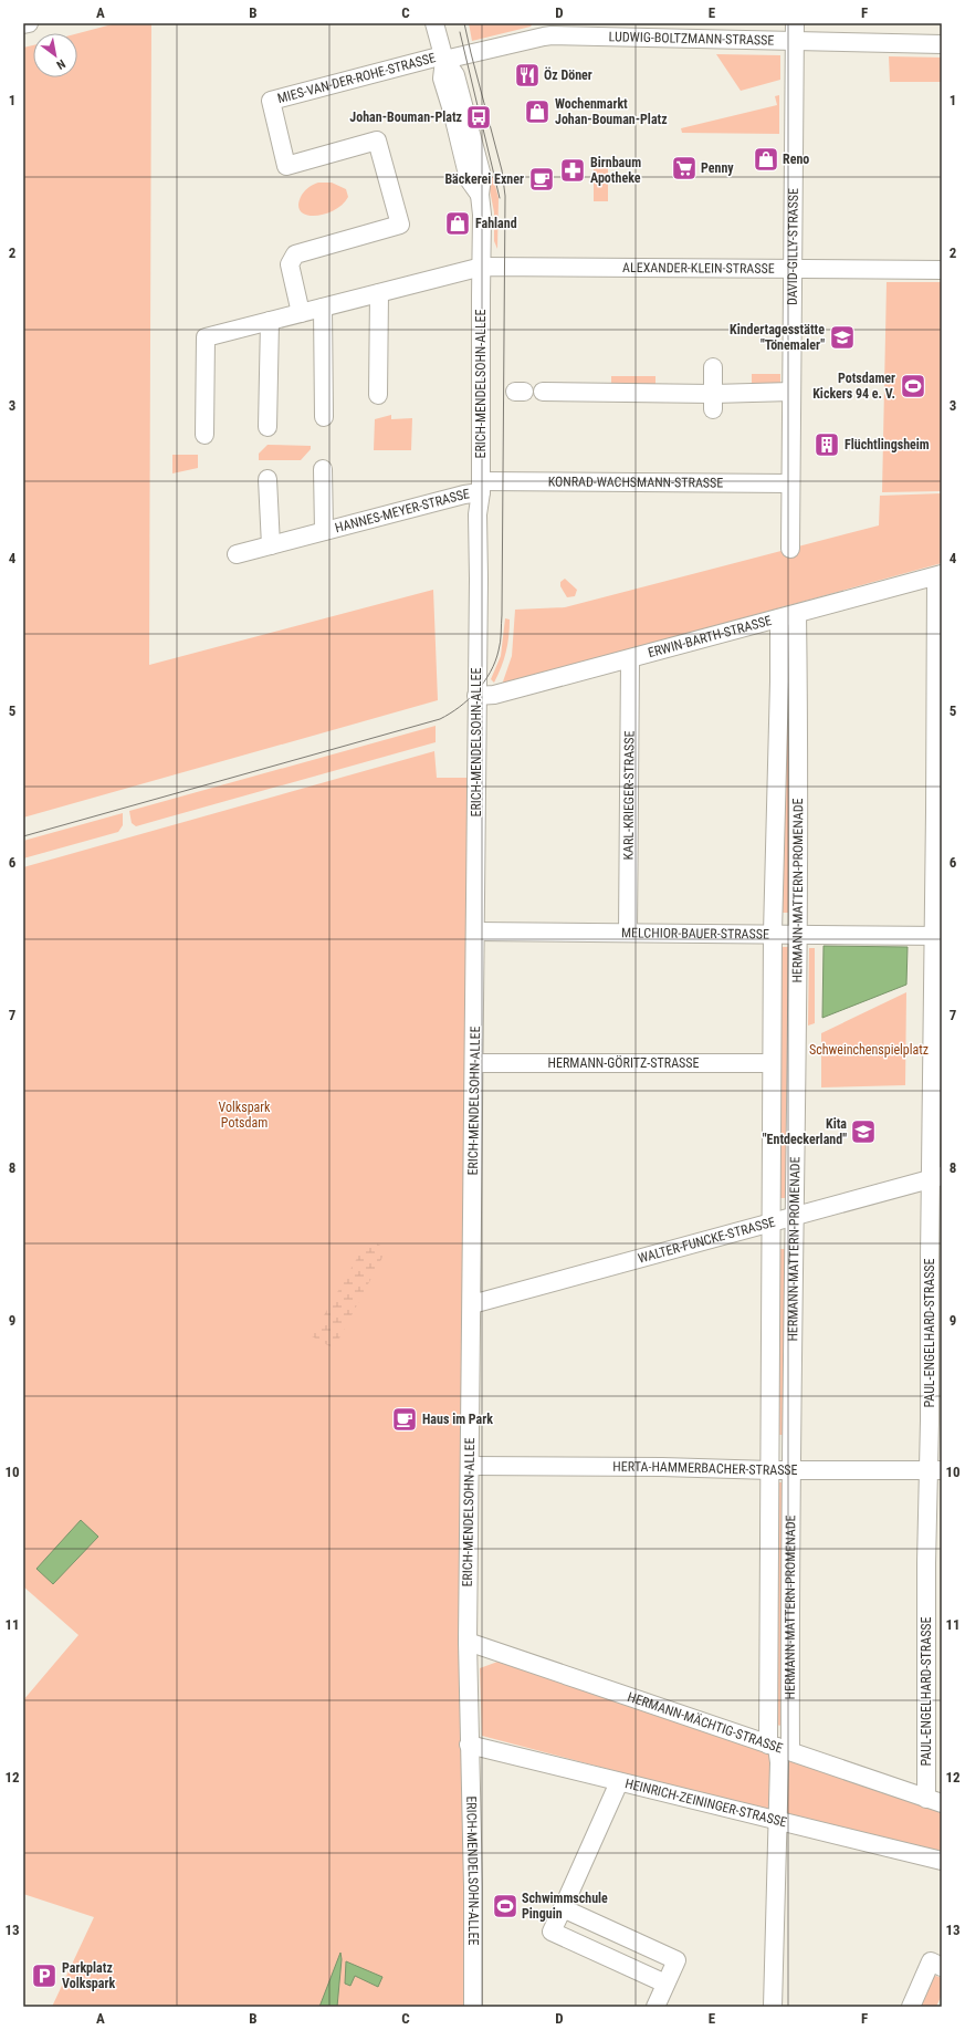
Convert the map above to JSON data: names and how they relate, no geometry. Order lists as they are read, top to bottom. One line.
{"streets":{"street":["LUDWIG-BOLTZMANN-STRASSE","MIES-VAN-DER-ROHE-STRASSE","DAVID-GILLY-STRASSE","ALEXANDER-KLEIN-STRASSE","ERICH-MENDELSOHN-ALLEE","KONRAD-WACHSMANN-STRASSE","HANNES-MEYER-STRASSE","ERWIN-BARTH-STRASSE","KARL-KRIEGER-STRASSE","HERMANN-MATTERN-PROMENADE","MELCHIOR-BAUER-STRASSE","HERMANN-GÖRITZ-STRASSE","WALTER-FUNCKE-STRASSE","PAUL-ENGELHARD-STRASSE","HERTA-HAMMERBACHER-STRASSE","HERMANN-MÄCHTIG-STRASSE","HEINRICH-ZEININGER-STRASSE"]},"crossings":[["LUDWIG-BOLTZMANN-STRASSE","MIES-VAN-DER-ROHE-STRASSE"],["LUDWIG-BOLTZMANN-STRASSE","DAVID-GILLY-STRASSE"],["LUDWIG-BOLTZMANN-STRASSE","ERICH-MENDELSOHN-ALLEE"],["MIES-VAN-DER-ROHE-STRASSE","ALEXANDER-KLEIN-STRASSE"],["MIES-VAN-DER-ROHE-STRASSE","ERICH-MENDELSOHN-ALLEE"],["DAVID-GILLY-STRASSE","ALEXANDER-KLEIN-STRASSE"],["DAVID-GILLY-STRASSE","KONRAD-WACHSMANN-STRASSE"],["ALEXANDER-KLEIN-STRASSE","ERICH-MENDELSOHN-ALLEE"],["ERICH-MENDELSOHN-ALLEE","KONRAD-WACHSMANN-STRASSE"],["ERICH-MENDELSOHN-ALLEE","HANNES-MEYER-STRASSE"],["ERICH-MENDELSOHN-ALLEE","ERWIN-BARTH-STRASSE"],["ERICH-MENDELSOHN-ALLEE","MELCHIOR-BAUER-STRASSE"],["ERICH-MENDELSOHN-ALLEE","HERMANN-GÖRITZ-STRASSE"],["ERICH-MENDELSOHN-ALLEE","WALTER-FUNCKE-STRASSE"],["ERICH-MENDELSOHN-ALLEE","HERTA-HAMMERBACHER-STRASSE"],["ERICH-MENDELSOHN-ALLEE","HERMANN-MÄCHTIG-STRASSE"],["ERICH-MENDELSOHN-ALLEE","HEINRICH-ZEININGER-STRASSE"],["KONRAD-WACHSMANN-STRASSE","HANNES-MEYER-STRASSE"],["ERWIN-BARTH-STRASSE","KARL-KRIEGER-STRASSE"],["ERWIN-BARTH-STRASSE","HERMANN-MATTERN-PROMENADE"],["ERWIN-BARTH-STRASSE","PAUL-ENGELHARD-STRASSE"],["KARL-KRIEGER-STRASSE","MELCHIOR-BAUER-STRASSE"],["HERMANN-MATTERN-PROMENADE","MELCHIOR-BAUER-STRASSE"],["HERMANN-MATTERN-PROMENADE","HERMANN-GÖRITZ-STRASSE"],["HERMANN-MATTERN-PROMENADE","WALTER-FUNCKE-STRASSE"],["HERMANN-MATTERN-PROMENADE","HERTA-HAMMERBACHER-STRASSE"],["HERMANN-MATTERN-PROMENADE","HERMANN-MÄCHTIG-STRASSE"],["HERMANN-MATTERN-PROMENADE","HEINRICH-ZEININGER-STRASSE"],["MELCHIOR-BAUER-STRASSE","PAUL-ENGELHARD-STRASSE"],["WALTER-FUNCKE-STRASSE","PAUL-ENGELHARD-STRASSE"],["PAUL-ENGELHARD-STRASSE","HERTA-HAMMERBACHER-STRASSE"],["PAUL-ENGELHARD-STRASSE","HERMANN-MÄCHTIG-STRASSE"]],"parks":["Schweinchenspielplatz","Volkspark Potsdam"],"places":{"restaurant":["Öz Döner"],"shop":["Wochenmarkt Johan-Bouman-Platz","Reno","Fahland"],"bus stop":["Johan-Bouman-Platz"],"supermarket":["Penny"],"pharmacy":["Birnbaum Apotheke"],"cafe":["Bäckerei Exner","Haus im Park"],"school or university":["Kindertagesstätte \"Tönemaler\"","Kita \"Entdeckerland\""],"sports":["Potsdamer Kickers 94 e. V.","Schwimmschule Pinguin"],"building":["Flüchtlingsheim"],"parking":["Parkplatz Volkspark"]},"north":"bottom right","grid":{"columns":["A","B","C","D","E","F"],"rows":["1","2","3","4","5","6","7","8","9","10","11","12","13"]}}
